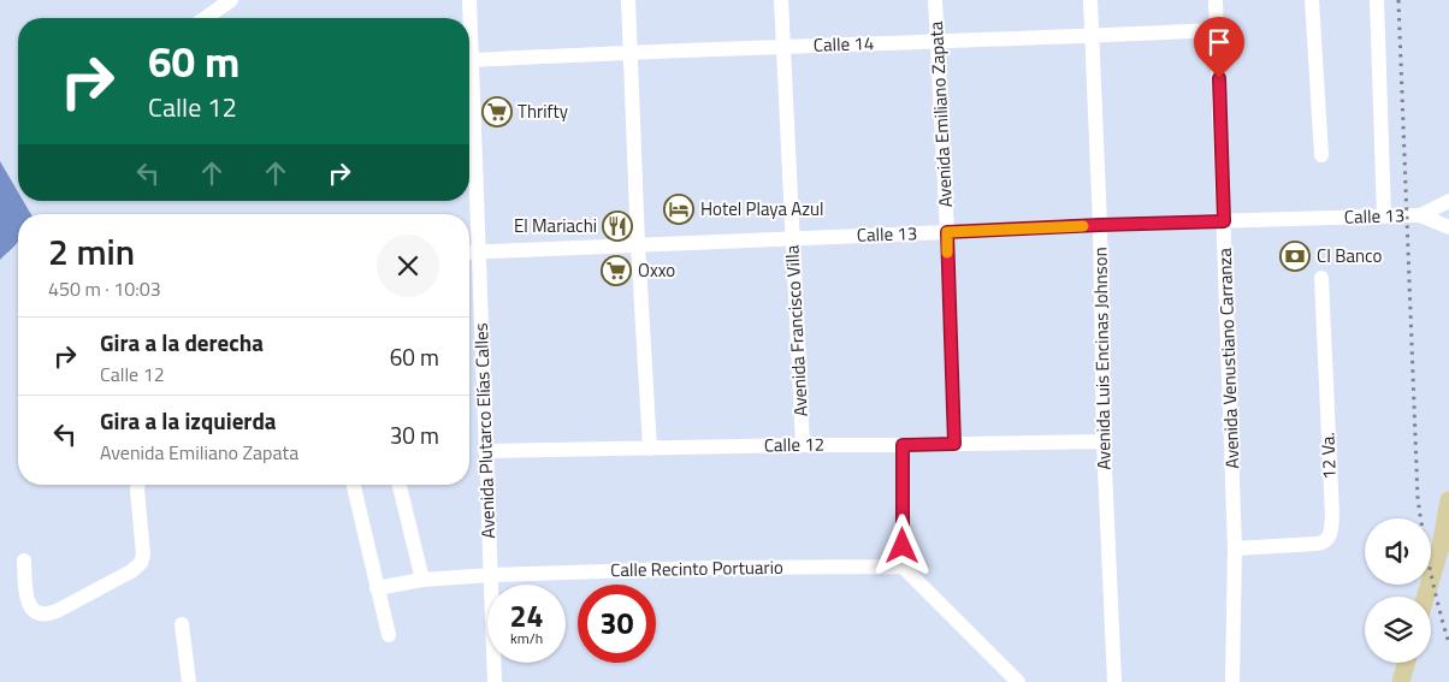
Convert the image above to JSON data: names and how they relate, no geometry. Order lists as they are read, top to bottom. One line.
{"streets":{"street":["Calle 14","Avenida Emiliano Zapata","Calle 13","Avenida Francisco Villa","Avenida Luis Encinas Johnson","Avenida Venustiano Carranza","Avenida Plutarco Elías Calles","Calle 12","12 Va.","Calle Recinto Portuario"]},"crossings":[["Calle 14","Avenida Emiliano Zapata"],["Calle 14","Avenida Francisco Villa"],["Calle 14","Avenida Luis Encinas Johnson"],["Calle 14","Avenida Venustiano Carranza"],["Calle 14","Avenida Plutarco Elías Calles"],["Avenida Emiliano Zapata","Calle 13"],["Avenida Emiliano Zapata","Calle 12"],["Calle 13","Avenida Francisco Villa"],["Calle 13","Avenida Luis Encinas Johnson"],["Calle 13","Avenida Venustiano Carranza"],["Calle 13","Avenida Plutarco Elías Calles"],["Avenida Francisco Villa","Calle 12"],["Avenida Luis Encinas Johnson","Calle 12"],["Avenida Venustiano Carranza","12 Va."],["Avenida Plutarco Elías Calles","Calle 12"],["Avenida Plutarco Elías Calles","Calle Recinto Portuario"]],"places":{"supermarket":["Thrifty","Oxxo"],"hotel":["Hotel Playa Azul"],"restaurant":["El Mariachi"],"bank":["CI Banco"]},"page":{"turn":["60 m","Calle 12"],"heading":["2 min","450 m · 10:03"],"list":[{"name":"Gira a la derecha","note":"Calle 12","value":"60 m"},{"name":"Gira a la izquierda","note":"Avenida Emiliano Zapata","value":"30 m"}],"speed":"24 km/h","limit":"30"}}
